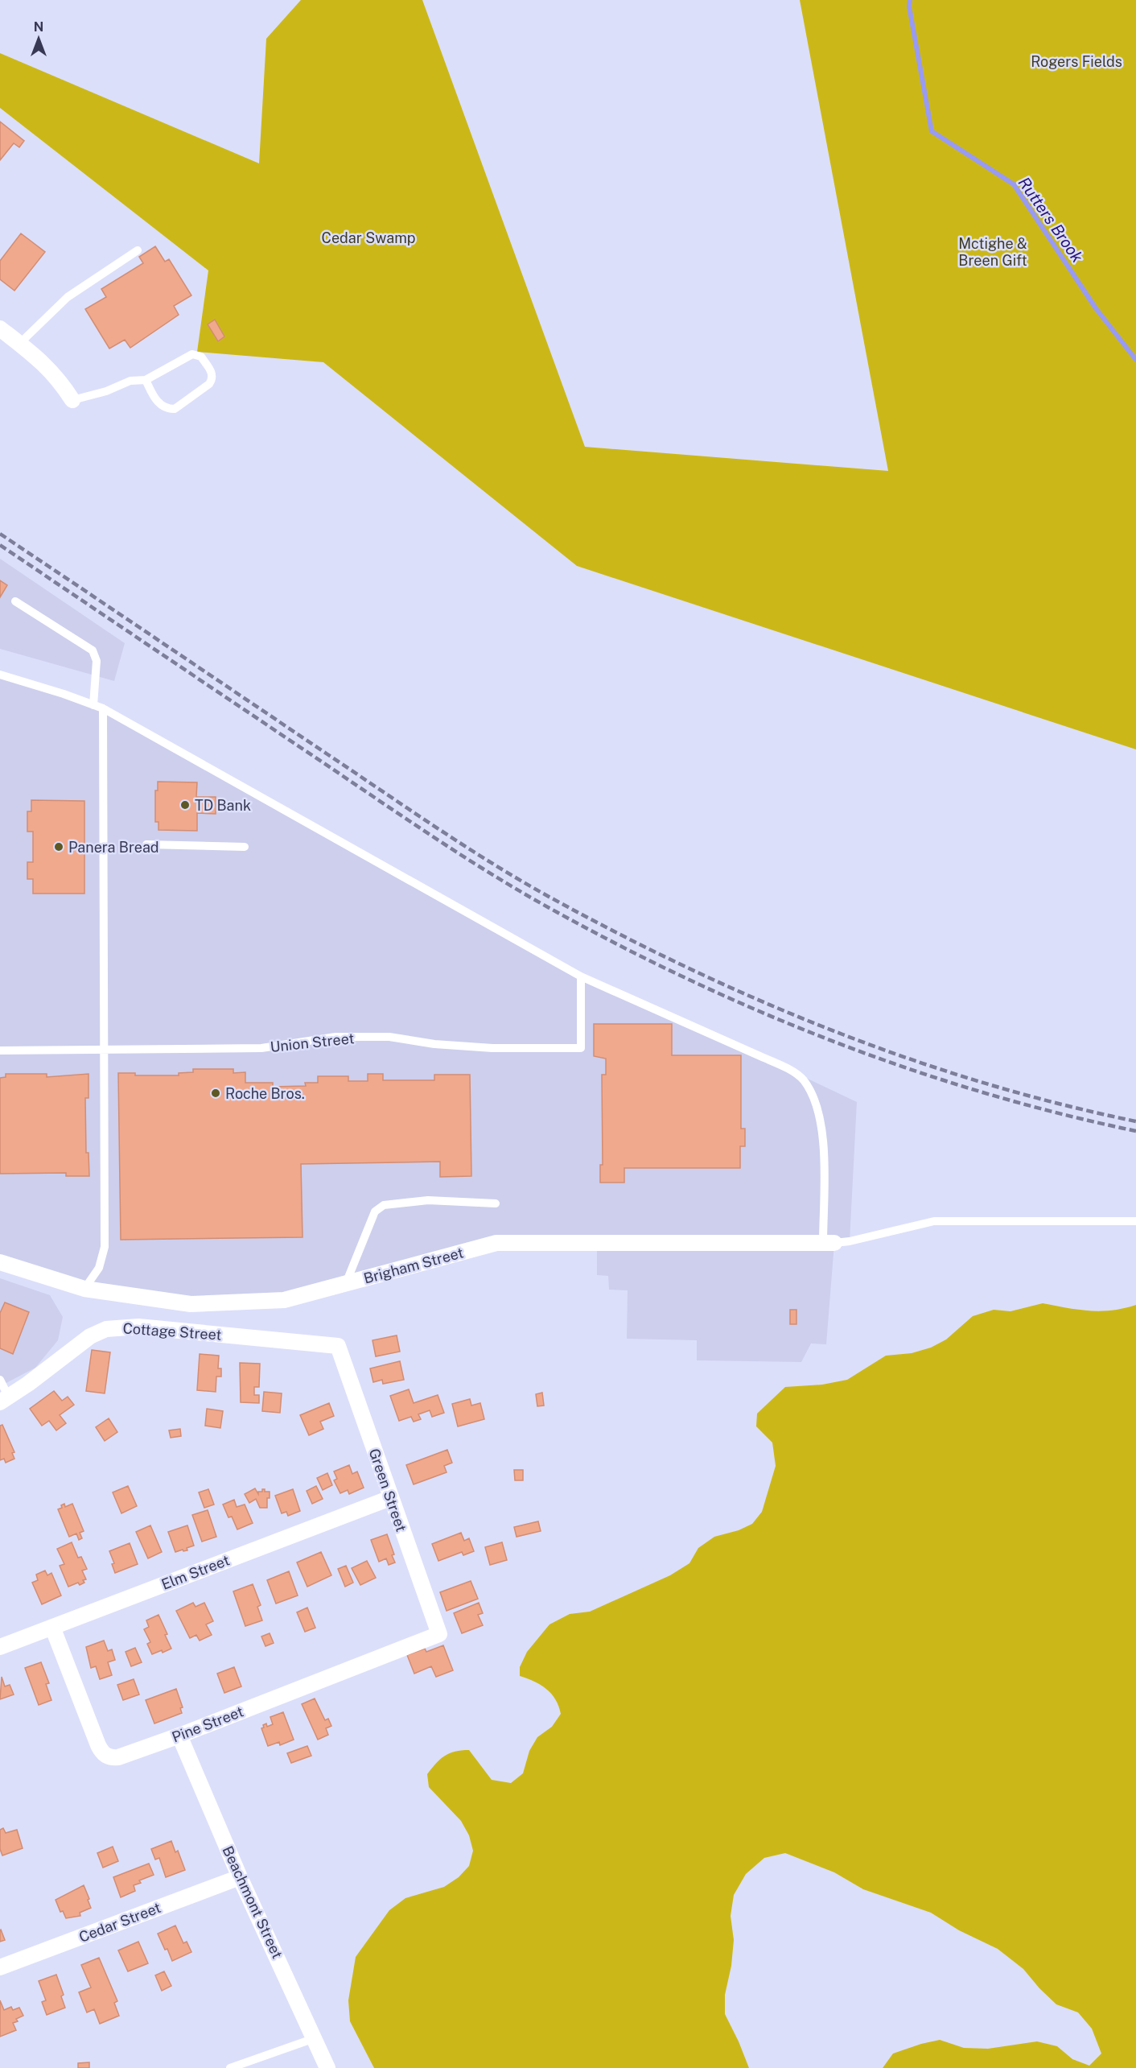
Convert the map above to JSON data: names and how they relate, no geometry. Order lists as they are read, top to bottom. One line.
{"streets":{"street":["Brigham Street","Cottage Street","Green Street","Elm Street","Pine Street","Beachmont Street","Cedar Street"],"lane":["Union Street"]},"crossings":[["Cottage Street","Green Street"],["Green Street","Elm Street"],["Green Street","Pine Street"],["Elm Street","Pine Street"],["Pine Street","Beachmont Street"],["Beachmont Street","Cedar Street"]],"water":["Rutters Brook"],"parks":["Rogers Fields","Cedar Swamp","Mctighe & Breen Gift"],"places":["TD Bank","Panera Bread","Roche Bros."],"north":"top"}
